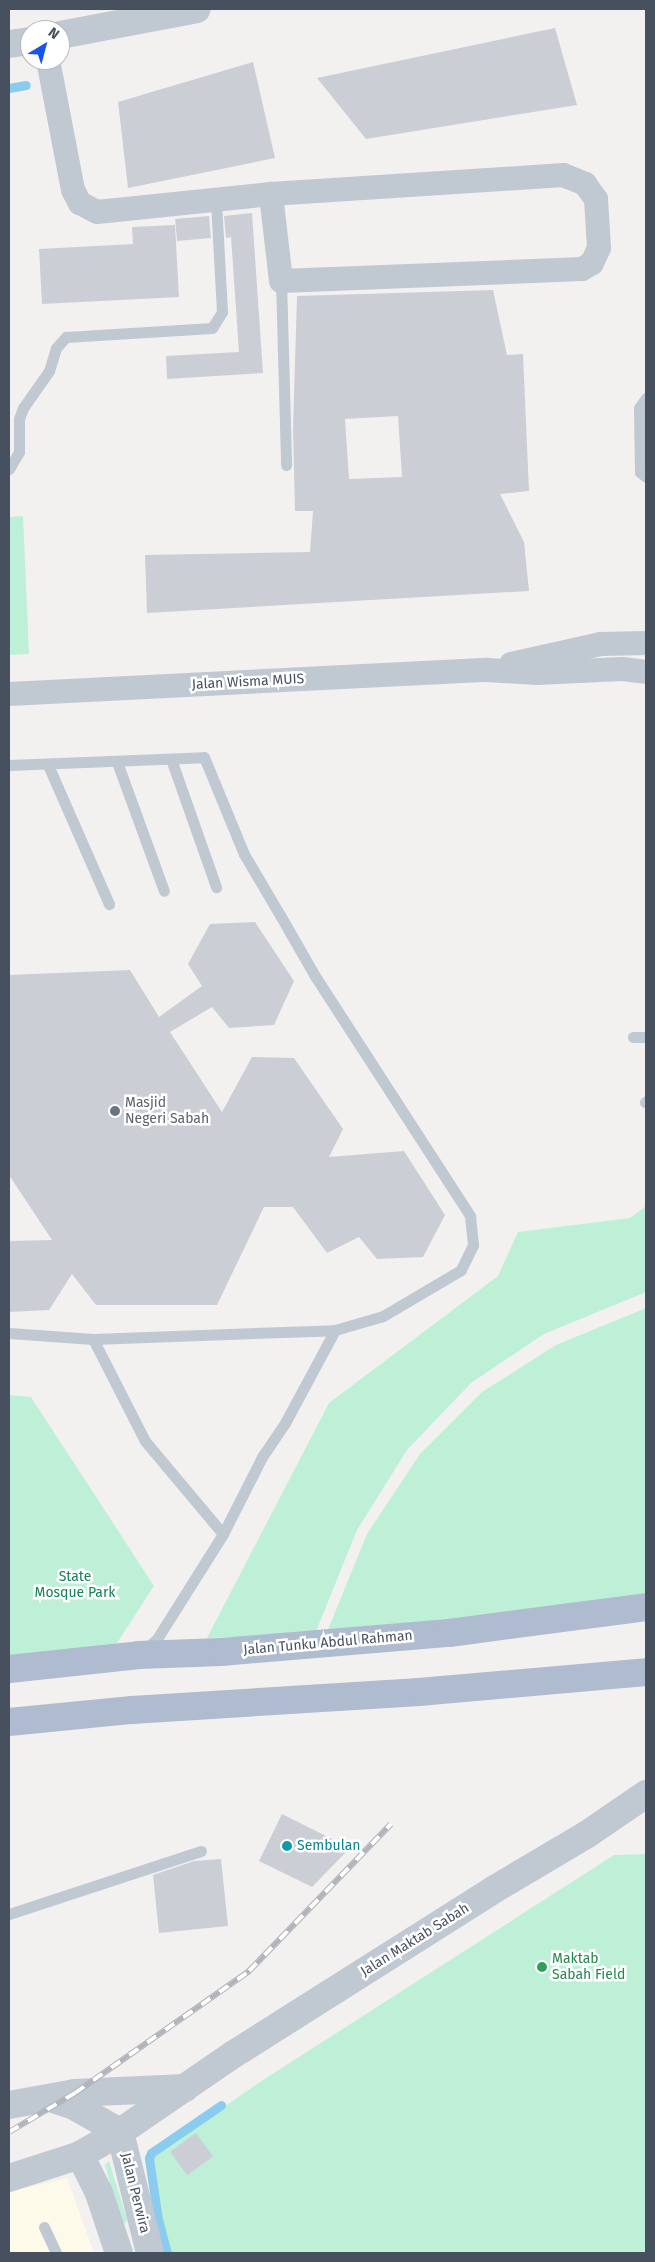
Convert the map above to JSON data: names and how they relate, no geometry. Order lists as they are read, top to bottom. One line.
{"streets":{"main road":["Jalan Tunku Abdul Rahman"],"street":["Jalan Wisma MUIS","Jalan Maktab Sabah","Jalan Perwira"]},"crossings":[["Jalan Maktab Sabah","Jalan Perwira"]],"parks":["State Mosque Park"],"places":["Masjid Negeri Sabah","Sembulan","Maktab Sabah Field"],"north":"top right"}
